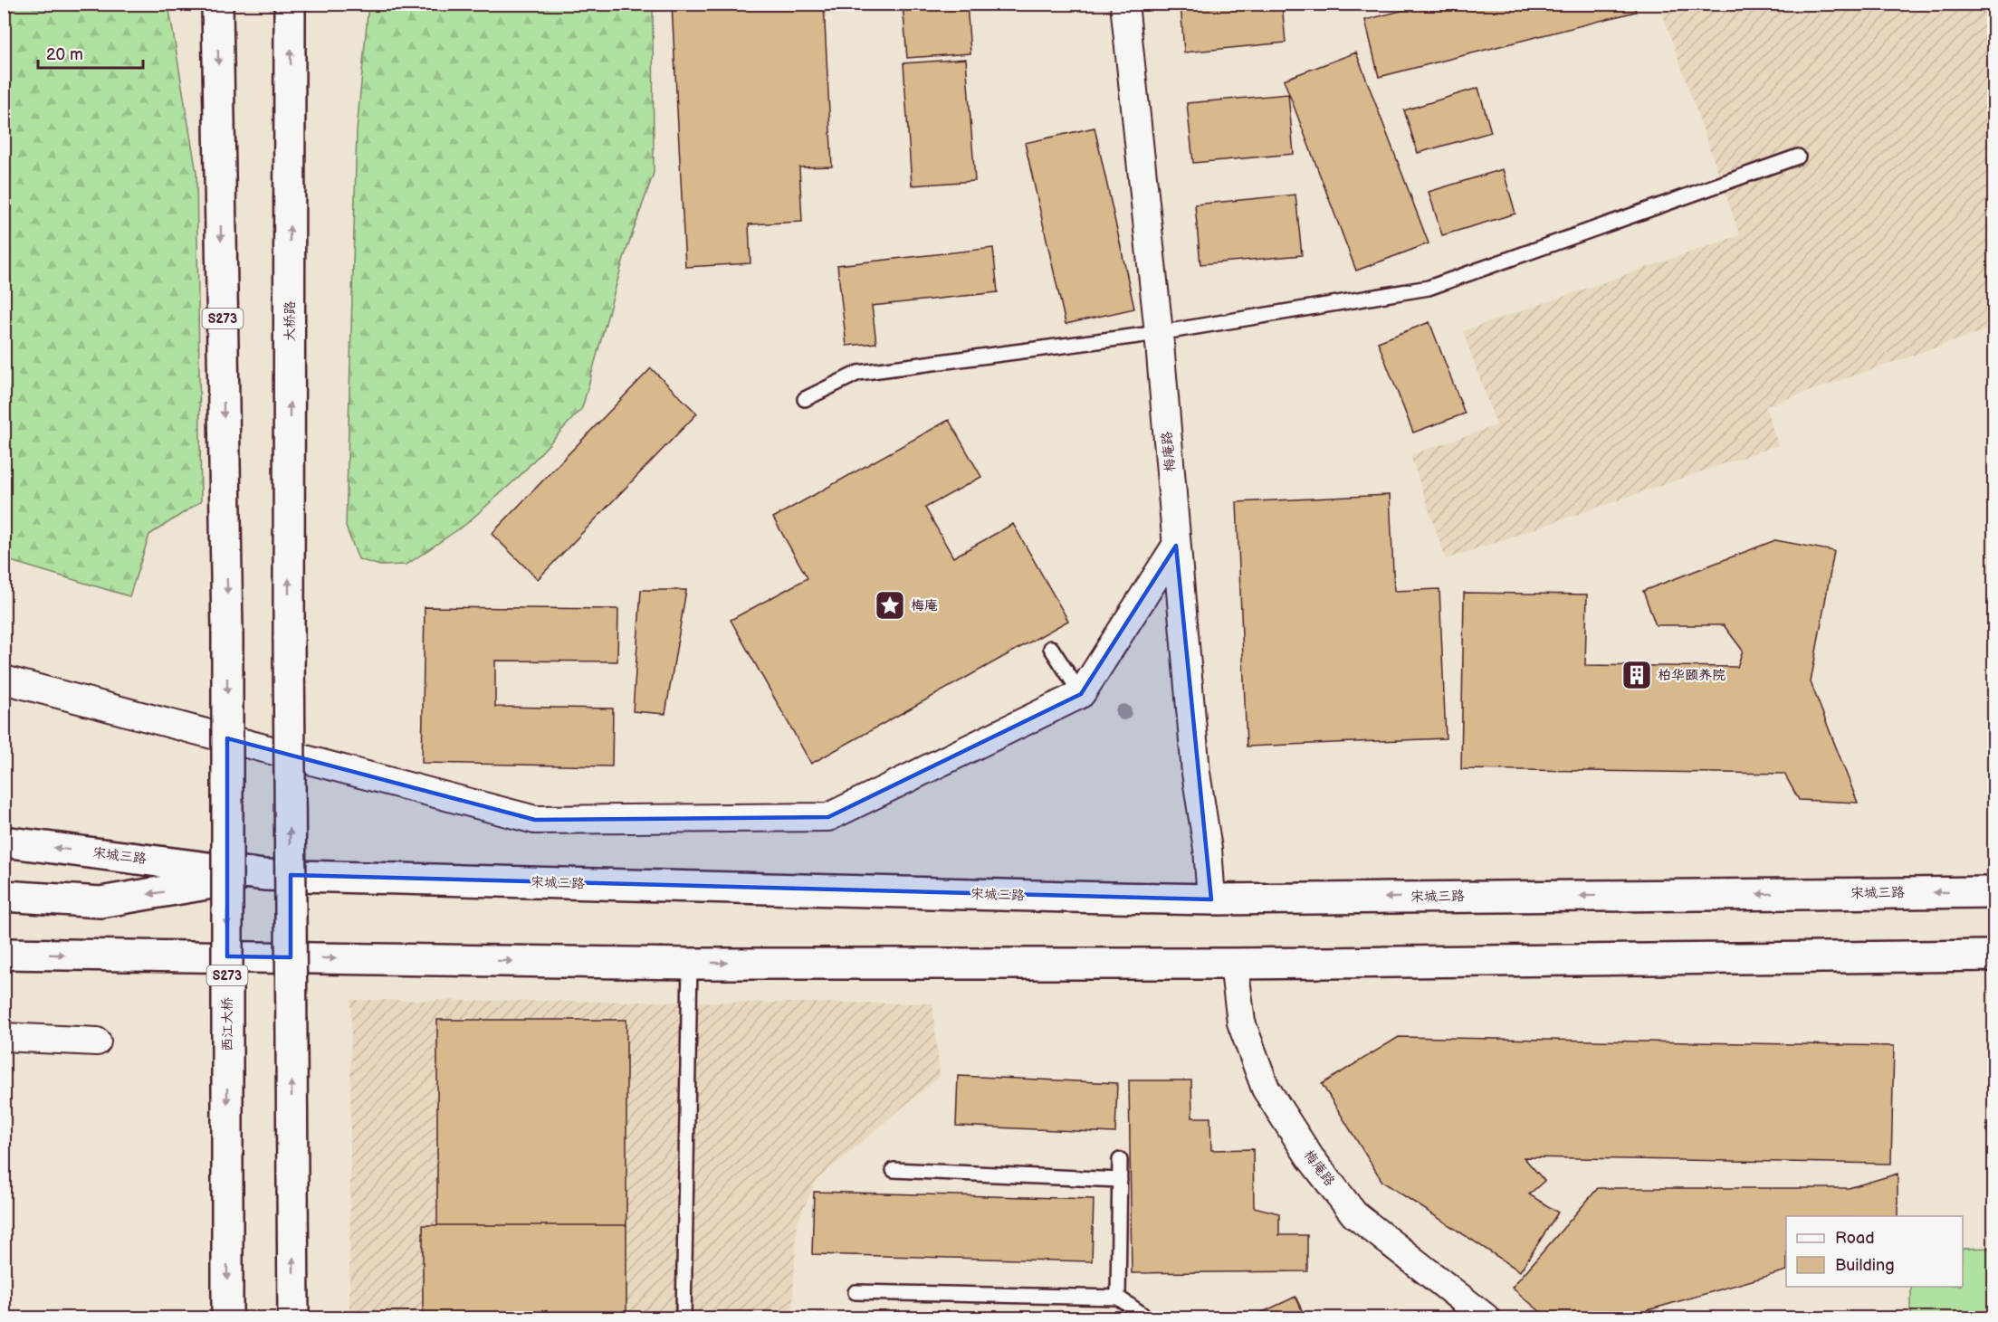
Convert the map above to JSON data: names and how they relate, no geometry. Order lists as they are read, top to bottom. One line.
{"streets":{"main road":["S273","大桥路","宋城三路","西江大桥"],"street":["梅庵路"]},"crossings":[["梅庵路","宋城三路"]],"one_way":["大桥路","西江大桥"],"places":{"place":["梅庵"],"building":["柏华颐养院"]},"legend":["Road","Building"],"scale_bar":"20 m"}
